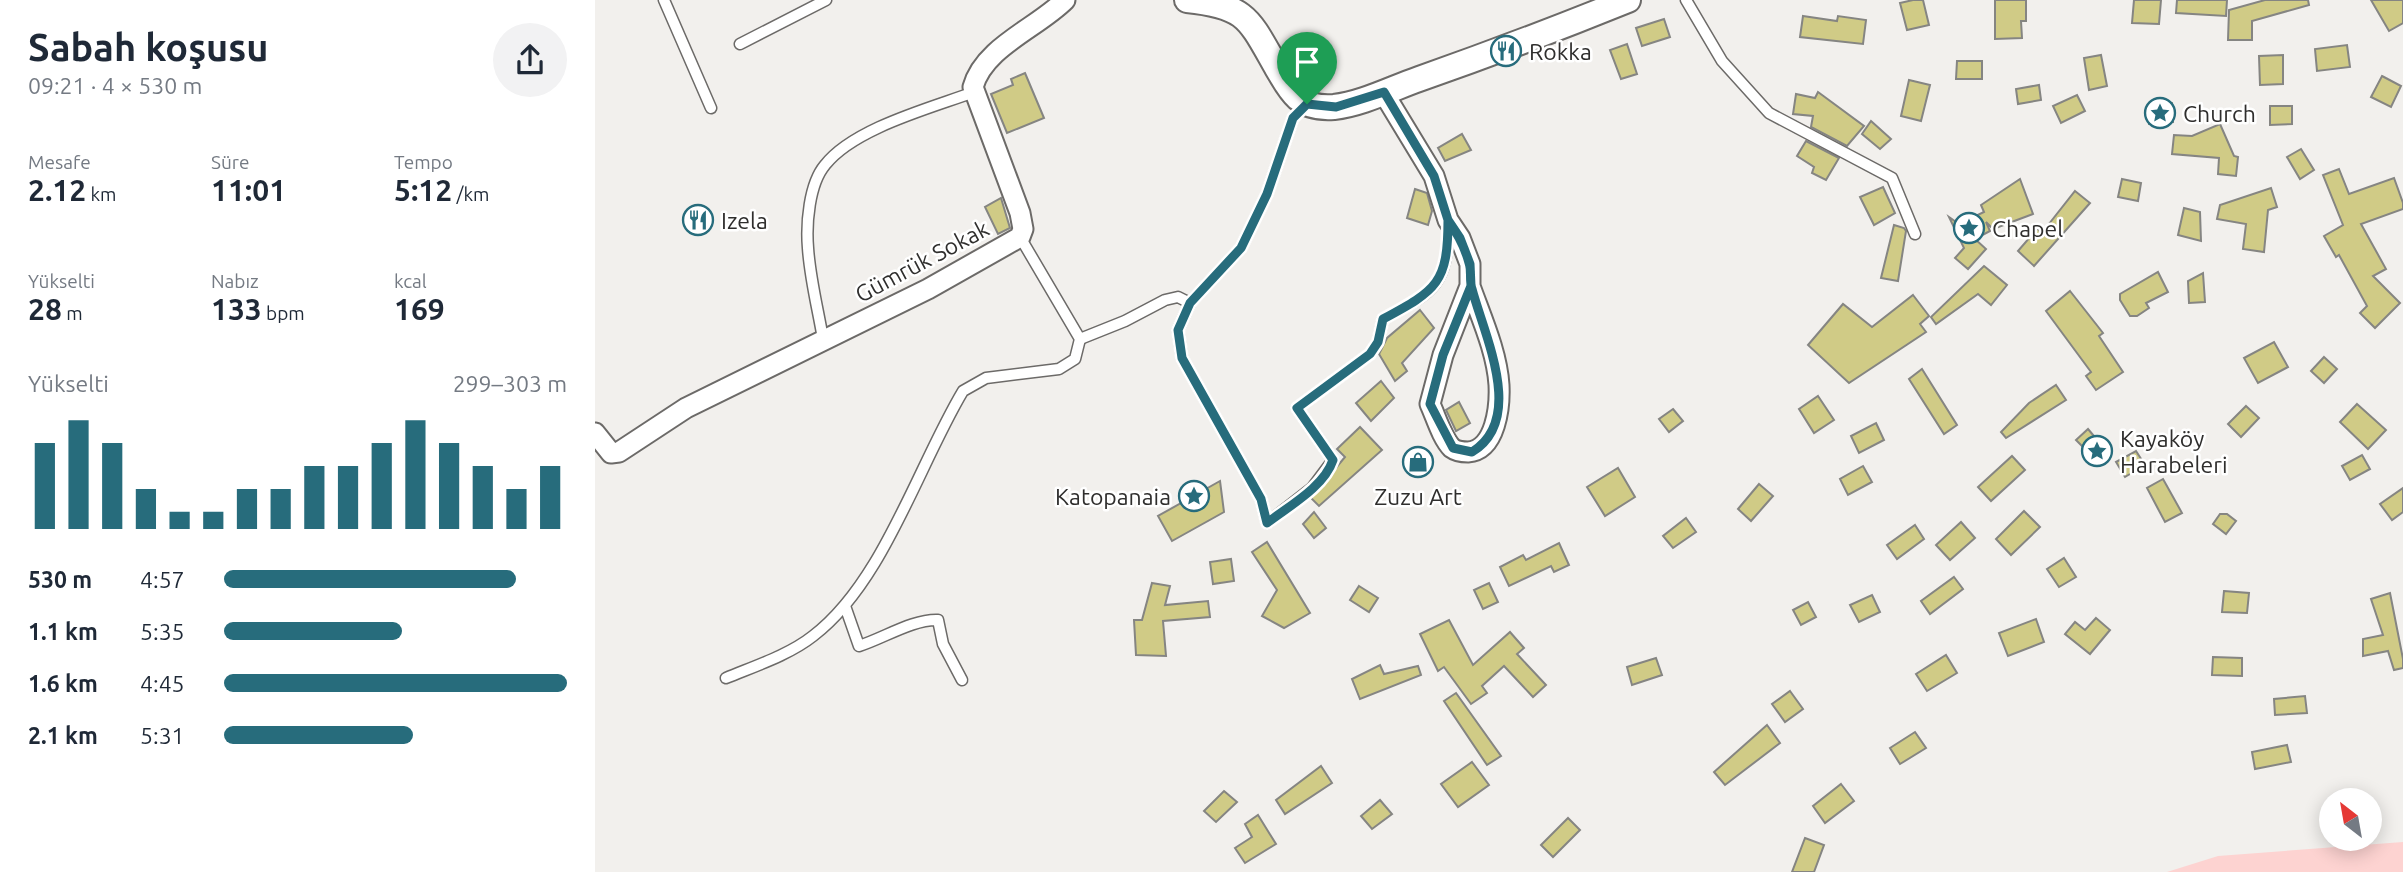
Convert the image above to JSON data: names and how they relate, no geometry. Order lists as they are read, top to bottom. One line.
{"streets":{"street":["Gümrük Sokak"]},"places":{"restaurant":["Rokka","Izela"],"place":["Church","Chapel","Kayaköy Harabeleri","Katopanaia"],"shop":["Zuzu Art"]},"north":"top left","page":{"heading":["Sabah koşusu","09:21 · 4 × 530 m"],"stats":[["Mesafe","2.12 km"],["Süre","11:01"],["Tempo","5:12 /km"],["Yükselti","28 m"],["Nabız","133 bpm"],["kcal","169"]],"chart":["Yükselti","299–303 m"],"list":[{"name":"530 m","note":"4:57"},{"name":"1.1 km","note":"5:35"},{"name":"1.6 km","note":"4:45"},{"name":"2.1 km","note":"5:31"}]}}
